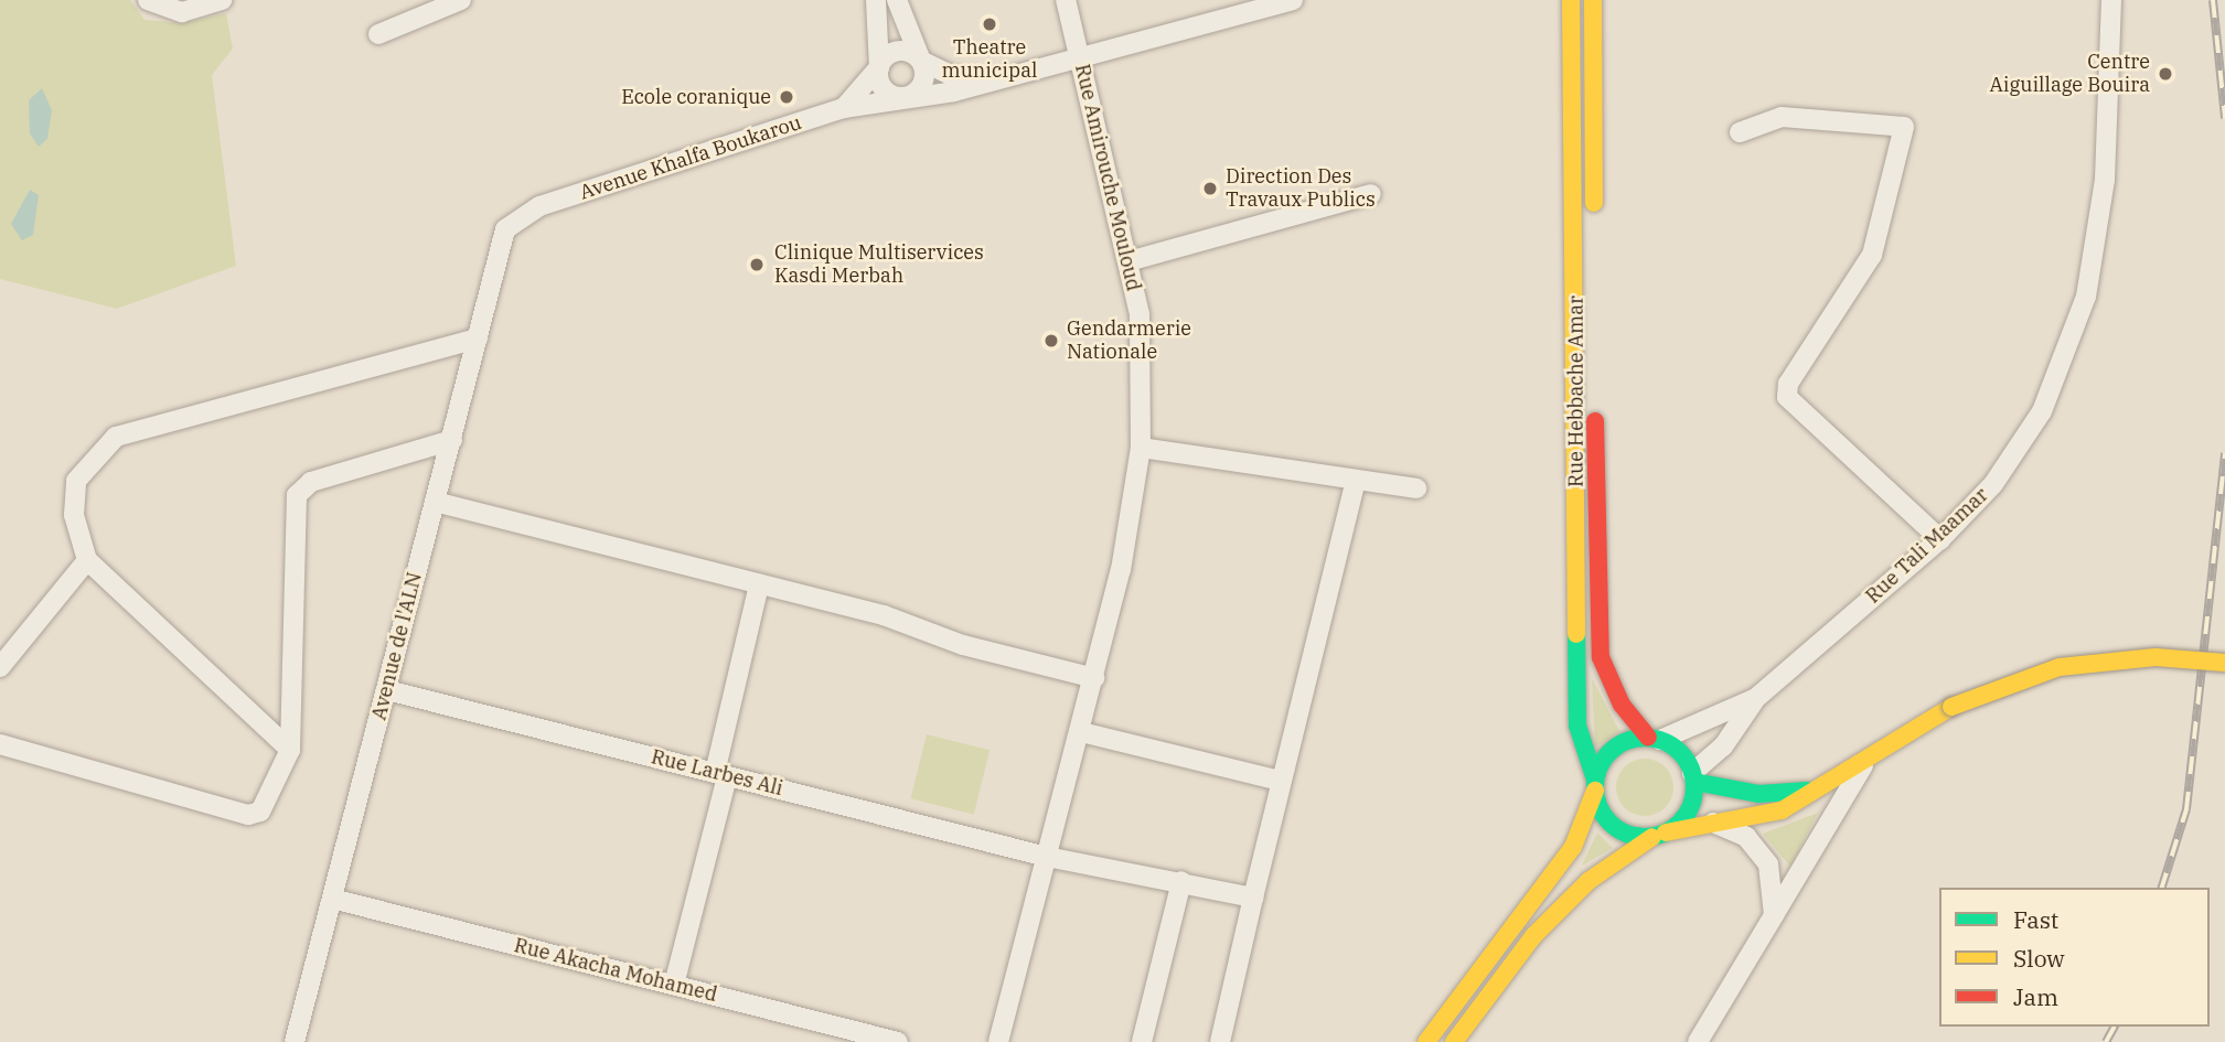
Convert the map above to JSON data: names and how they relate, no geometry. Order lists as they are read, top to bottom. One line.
{"streets":{"main road":["Rue Hebbache Amar"],"street":["Avenue Khalfa Boukarou","Rue Amirouche Mouloud","Rue Tali Maamar","Avenue de l'ALN","Rue Larbes Ali","Rue Akacha Mohamed"]},"crossings":[["Avenue Khalfa Boukarou","Rue Amirouche Mouloud"],["Avenue Khalfa Boukarou","Avenue de l'ALN"],["Rue Amirouche Mouloud","Rue Larbes Ali"],["Avenue de l'ALN","Rue Larbes Ali"],["Avenue de l'ALN","Rue Akacha Mohamed"]],"places":["Theatre municipal","Centre Aiguillage Bouira","Ecole coranique","Direction Des Travaux Publics","Clinique Multiservices Kasdi Merbah","Gendarmerie Nationale"],"legend":["Fast","Slow","Jam"]}
